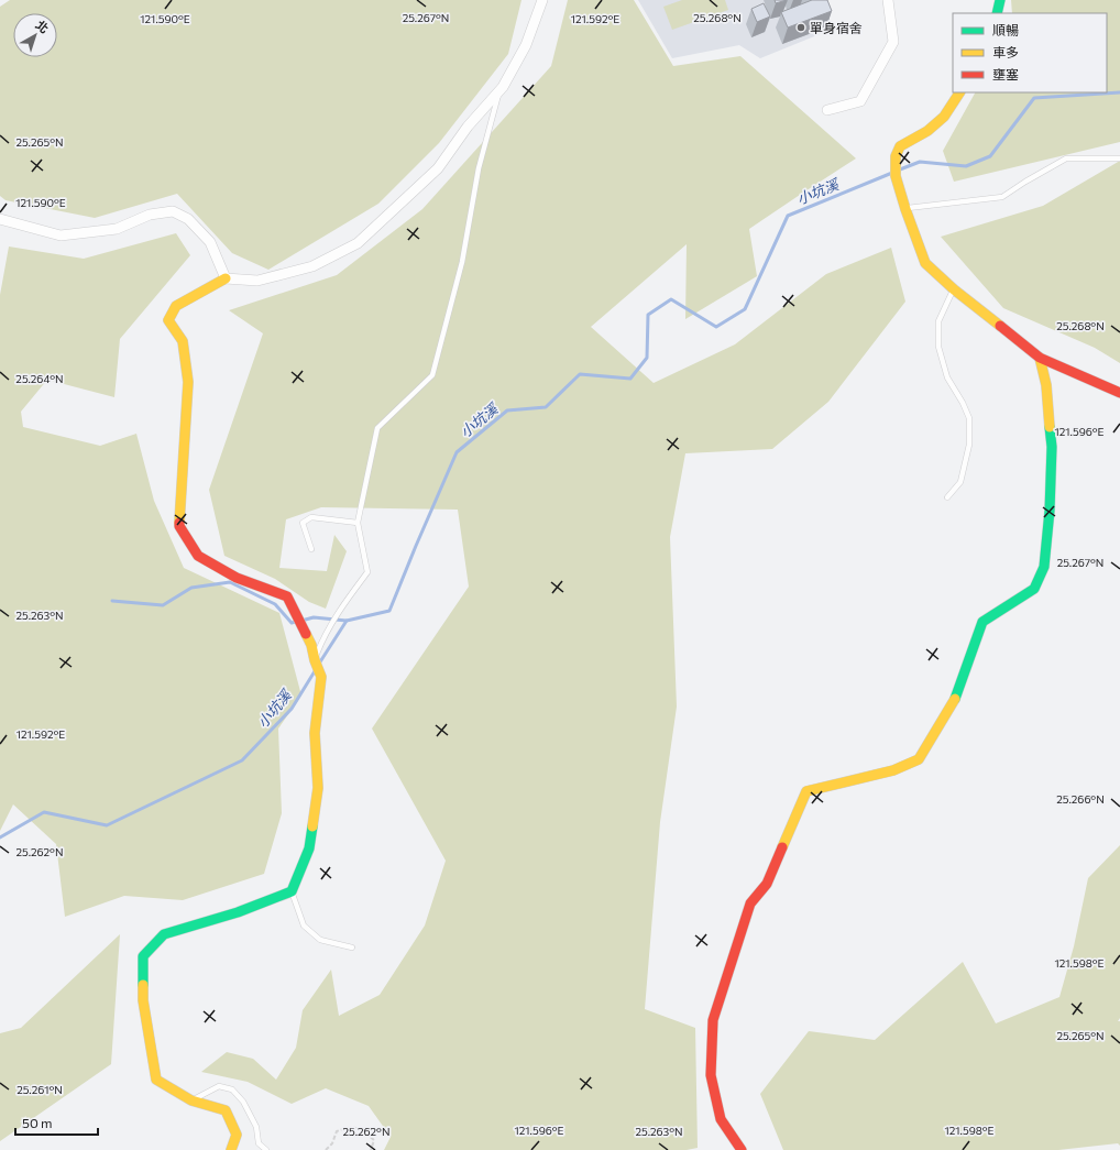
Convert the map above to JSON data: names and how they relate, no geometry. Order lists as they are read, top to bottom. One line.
{"water":["小坑溪"],"places":["單身宿舍"],"legend":["順暢","車多","壅塞"],"scale_bar":"50 m","north":"top right","coordinates":["25.267°N","25.268°N","121.590°E","121.592°E","25.265°N","25.264°N","121.596°E","25.263°N","25.266°N","25.262°N","121.598°E","25.261°N"]}
